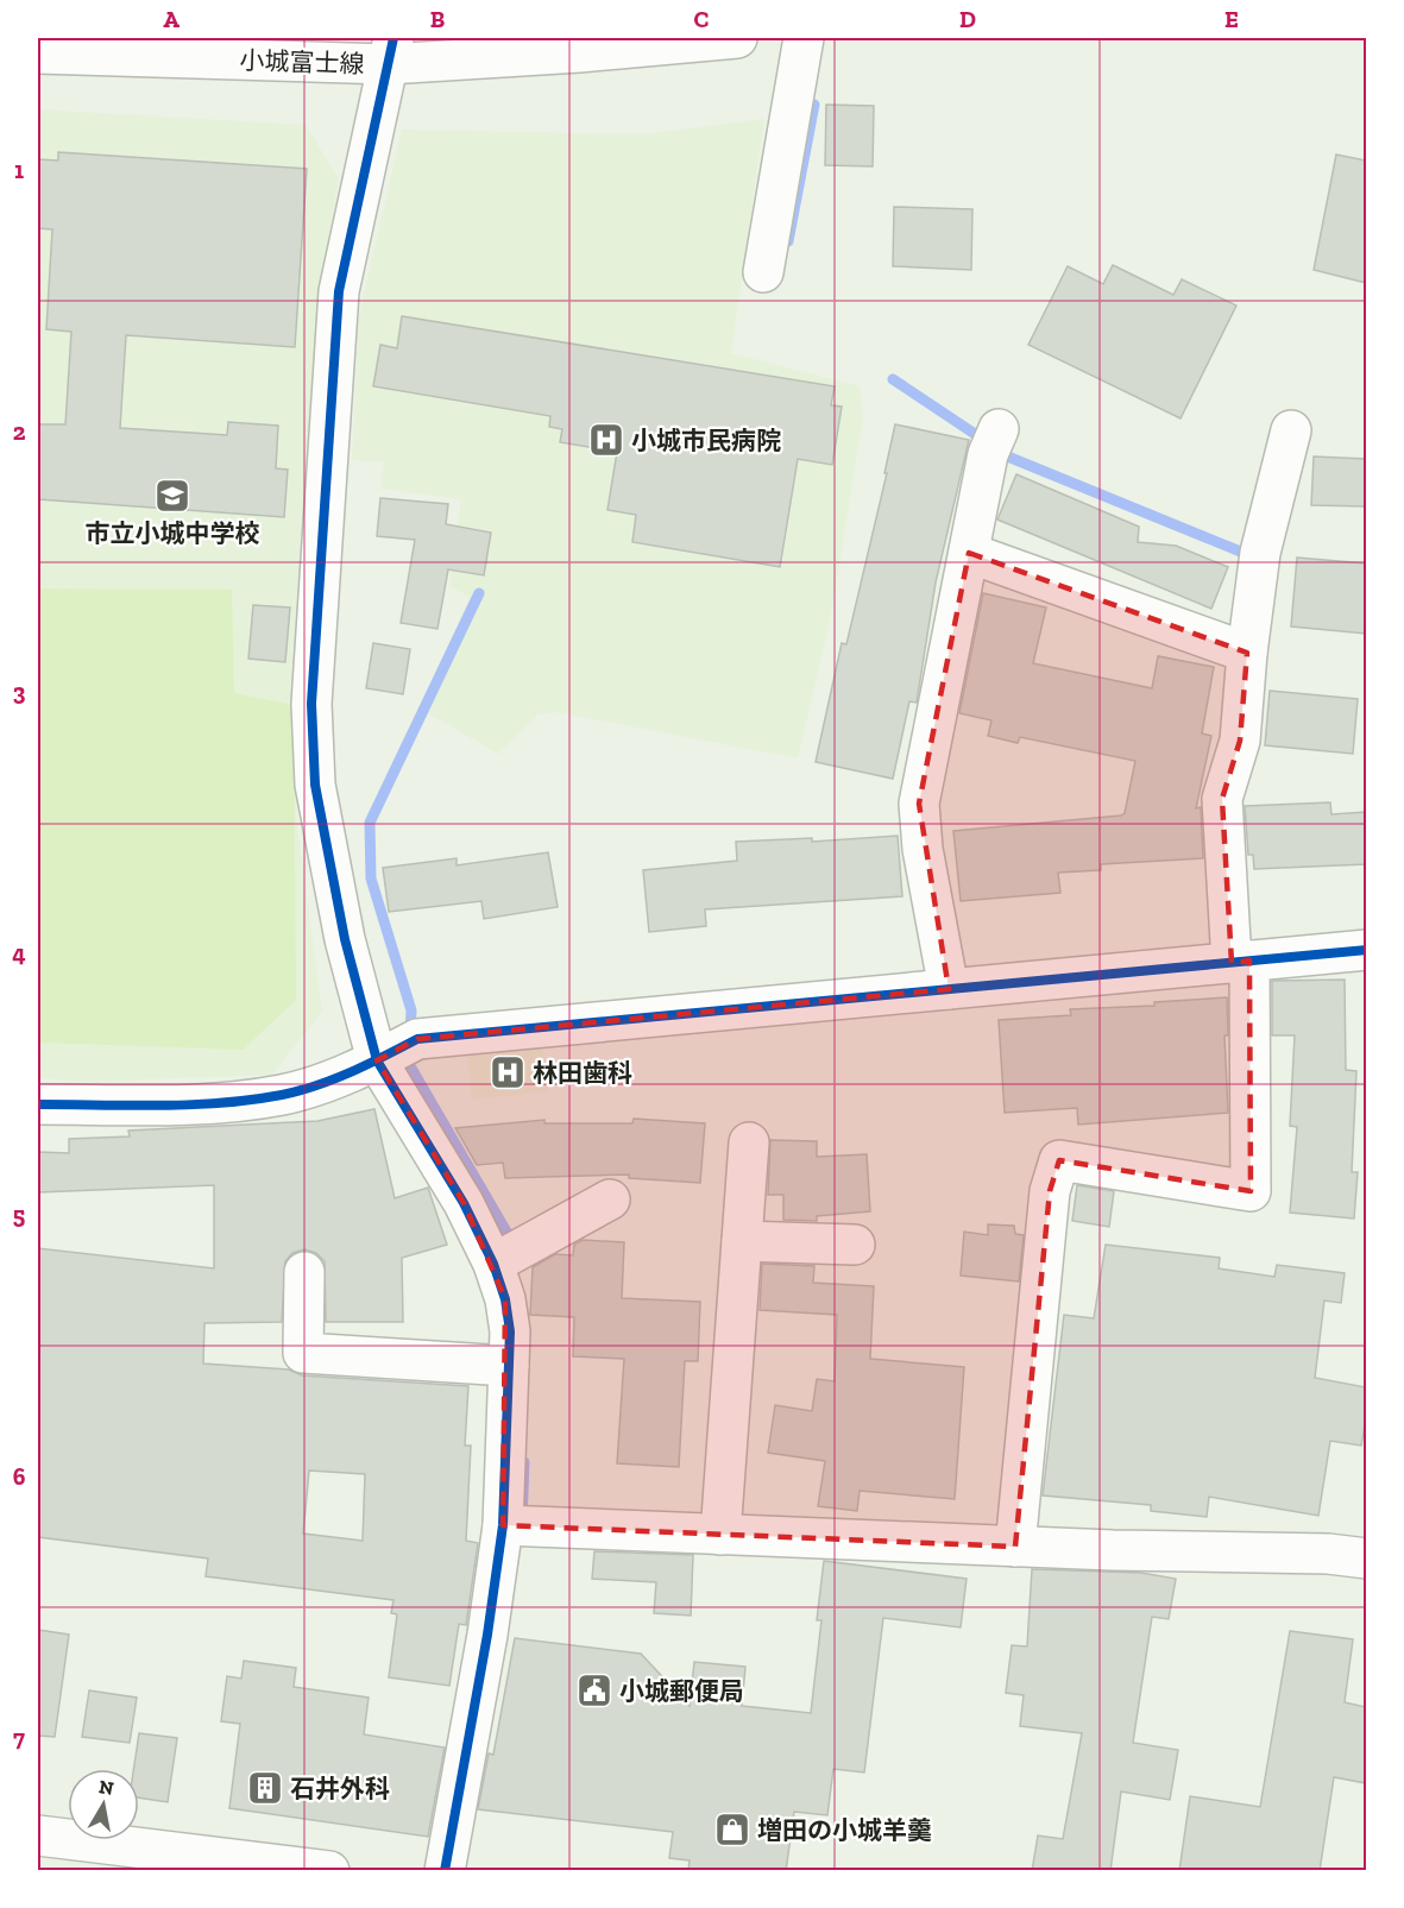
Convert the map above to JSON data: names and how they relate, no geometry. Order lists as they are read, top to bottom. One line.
{"streets":{"main road":["小城富士線"]},"places":{"hospital":["小城市民病院","林田歯科"],"school or university":["市立小城中学校"],"public building":["小城郵便局"],"building":["石井外科"],"shop":["増田の小城羊羹"]},"north":"top","grid":{"columns":["A","B","C","D","E"],"rows":["1","2","3","4","5","6","7"]}}
